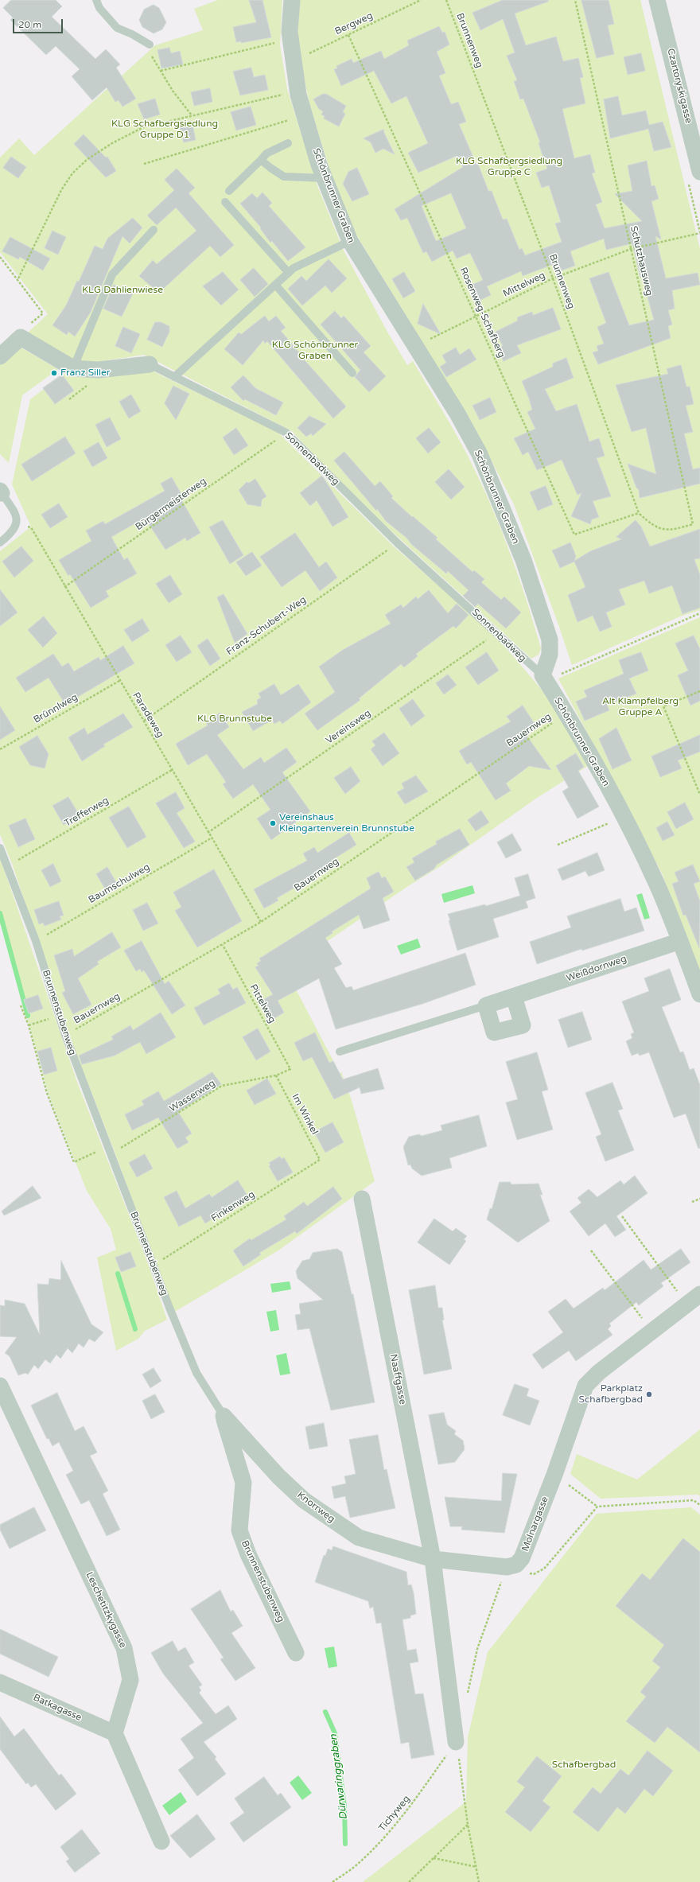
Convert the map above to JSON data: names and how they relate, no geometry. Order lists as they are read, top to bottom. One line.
{"streets":{"street":["Czartoryskigasse","Schönbrunner Graben","Sonnenbadweg","Weißdornweg","Brunnenstubenweg","Naaffgasse","Knorrweg","Molnargasse","Leschetitzkygasse","Batkagasse"],"path":["Bergweg","Brunnenweg","Schutzhausweg","Mittelweg","Rosenweg-Schafberg","Bürgermeisterweg","Franz-Schubert-Weg","Brünnlweg","Paradeweg","Vereinsweg","Bauernweg","Trefferweg","Baumschulweg","Pittelweg","Wasserweg","Im Winkel","Finkenweg","Tichyweg"]},"crossings":[["Bergweg","Schönbrunner Graben"],["Bergweg","Rosenweg-Schafberg"],["Brunnenweg","Schutzhausweg"],["Brunnenweg","Mittelweg"],["Brunnenweg","Rosenweg-Schafberg"],["Schönbrunner Graben","Mittelweg"],["Schönbrunner Graben","Sonnenbadweg"],["Schönbrunner Graben","Bauernweg"],["Schönbrunner Graben","Weißdornweg"],["Schutzhausweg","Mittelweg"],["Schutzhausweg","Rosenweg-Schafberg"],["Mittelweg","Rosenweg-Schafberg"],["Sonnenbadweg","Bürgermeisterweg"],["Sonnenbadweg","Franz-Schubert-Weg"],["Sonnenbadweg","Vereinsweg"],["Bürgermeisterweg","Paradeweg"],["Franz-Schubert-Weg","Paradeweg"],["Brünnlweg","Paradeweg"],["Paradeweg","Vereinsweg"],["Paradeweg","Bauernweg"],["Paradeweg","Trefferweg"],["Paradeweg","Baumschulweg"],["Bauernweg","Pittelweg"],["Bauernweg","Brunnenstubenweg"],["Trefferweg","Brunnenstubenweg"],["Baumschulweg","Brunnenstubenweg"],["Pittelweg","Wasserweg"],["Brunnenstubenweg","Wasserweg"],["Brunnenstubenweg","Finkenweg"],["Brunnenstubenweg","Knorrweg"],["Wasserweg","Im Winkel"],["Im Winkel","Finkenweg"],["Naaffgasse","Knorrweg"],["Leschetitzkygasse","Batkagasse"]],"water":["Dürwaringgraben"],"parks":["KLG Schafbergsiedlung Gruppe D1","KLG Schafbergsiedlung Gruppe C","KLG Dahlienwiese","KLG Schönbrunner Graben","Alt Klampfelberg Gruppe A","KLG Brunnstube","Schafbergbad"],"places":["Franz Siller","Vereinshaus Kleingartenverein Brunnstube","Parkplatz Schafbergbad"],"scale_bar":"20 m"}
